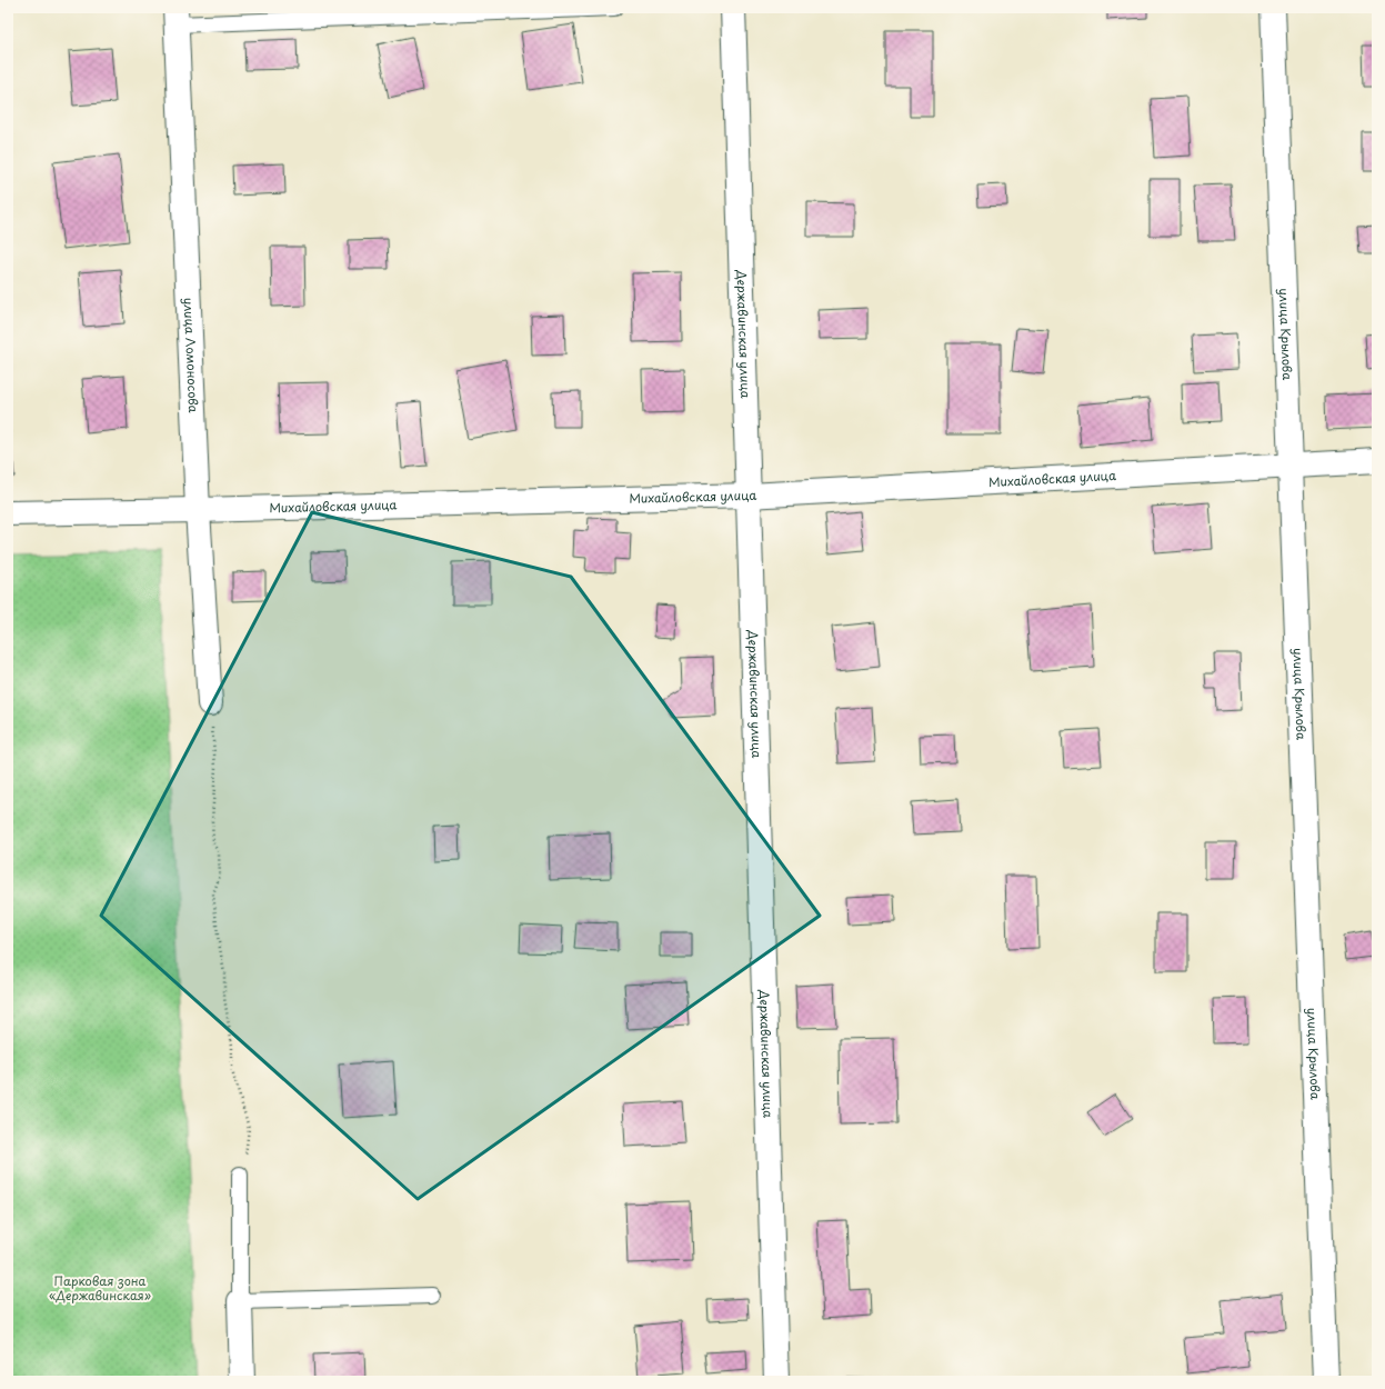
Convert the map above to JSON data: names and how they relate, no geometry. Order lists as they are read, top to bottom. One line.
{"streets":{"street":["Державинская улица","улица Крылова","улица Ломоносова","Михайловская улица"]},"crossings":[["Державинская улица","Михайловская улица"],["улица Крылова","Михайловская улица"],["улица Ломоносова","Михайловская улица"]],"parks":["Парковая зона «Державинская»"]}
